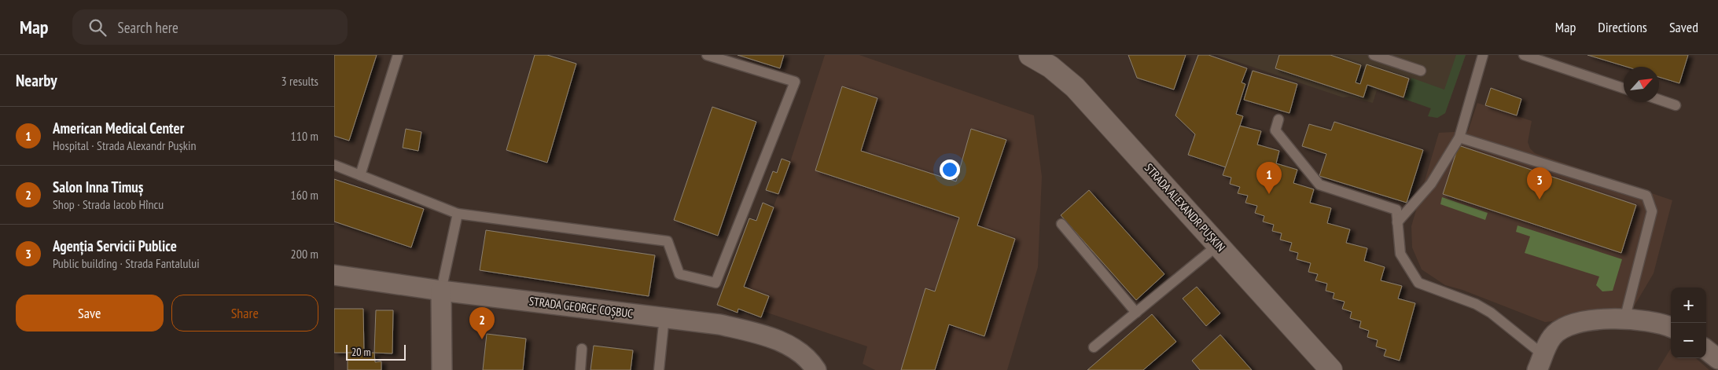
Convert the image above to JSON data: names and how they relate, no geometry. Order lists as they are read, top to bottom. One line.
{"streets":{"main road":["STRADA ALEXANDR PUȘKIN"],"street":["STRADA GEORGE COȘBUC"]},"scale_bar":"20 m","north":"top right","page":{"header":"Map","search":"Search here","nav":["Map","Directions","Saved"],"heading":["Nearby","3 results"],"list":[{"mark":"1","name":"American Medical Center","note":"Hospital · Strada Alexandr Pușkin","value":"110 m"},{"mark":"2","name":"Salon Inna Timuș","note":"Shop · Strada Iacob Hîncu","value":"160 m"},{"mark":"3","name":"Agenția Servicii Publice","note":"Public building · Strada Fantalului","value":"200 m"}],"pins":["1","3","2"],"buttons":["Save","Share"],"map_buttons":["+","−"],"scale":"20 m"}}
